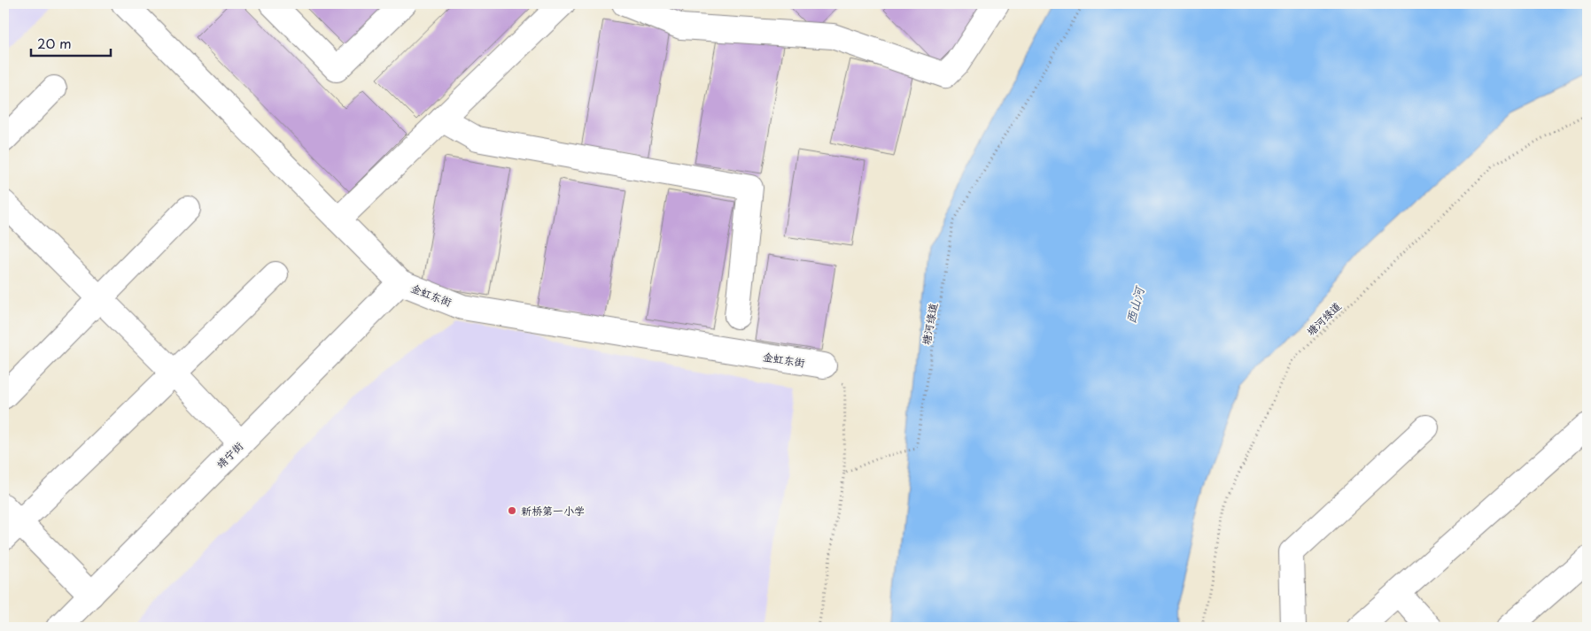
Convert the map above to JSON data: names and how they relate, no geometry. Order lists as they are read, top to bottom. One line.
{"streets":{"street":["金虹东街","靖宁街"],"path":["塘河绿道"]},"crossings":[["金虹东街","靖宁街"]],"water":["西山河"],"places":["新桥第一小学"],"scale_bar":"20 m"}
